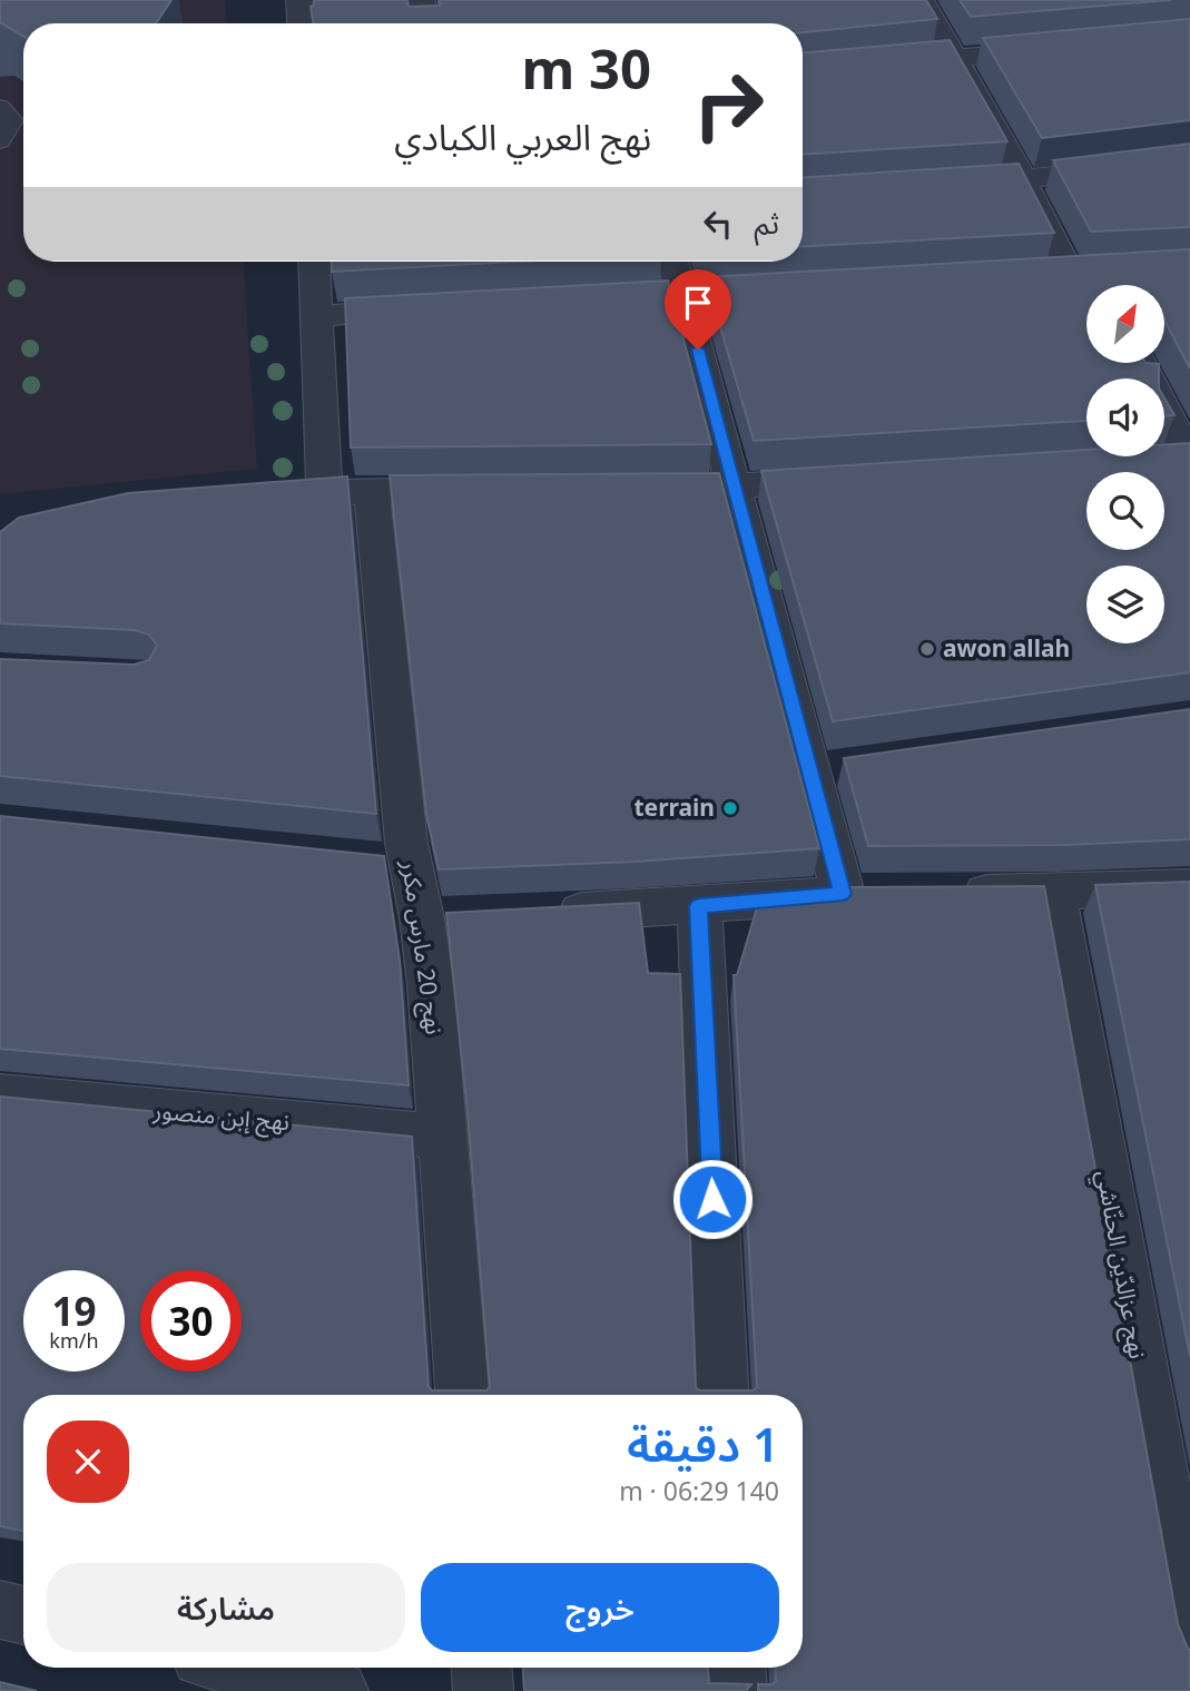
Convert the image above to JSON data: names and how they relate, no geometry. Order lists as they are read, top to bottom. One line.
{"streets":{"street":["نهج 20 مارس مكرر","نهج إبن منصور","نهج عزالدّين الحنّاشي"]},"crossings":[["نهج 20 مارس مكرر","نهج إبن منصور"]],"places":["awon allah","terrain"],"north":"top right","page":{"turn":["30 m","نهج العربي الكبادي"],"then":"ثم","speed":"19 km/h","limit":"30","heading":["1 دقيقة","140 m · 06:29"],"buttons":["خروج","مشاركة"]}}
